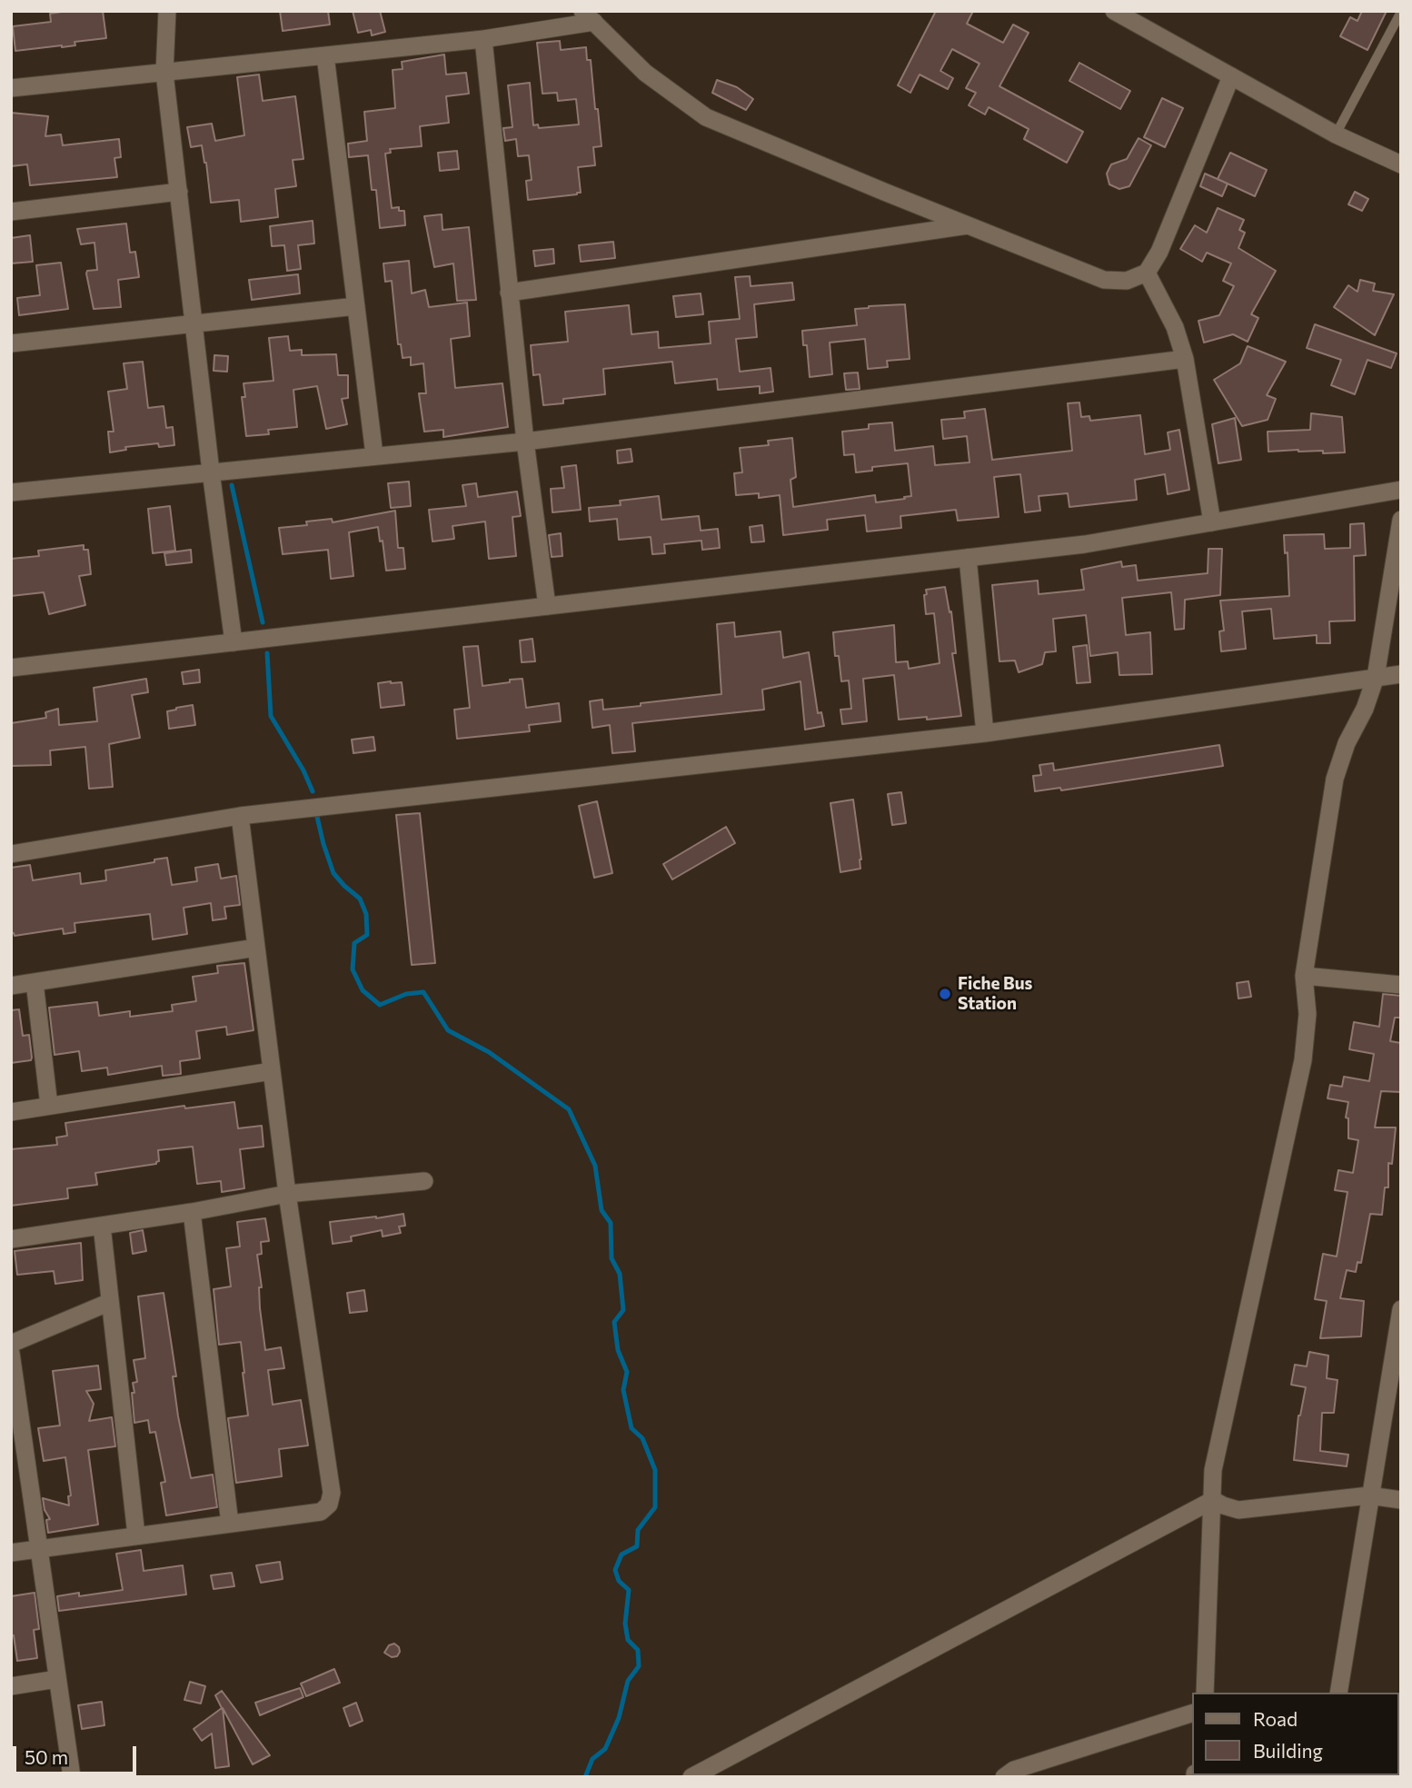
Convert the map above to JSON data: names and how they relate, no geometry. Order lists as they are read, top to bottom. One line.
{"places":["Fiche Bus Station"],"legend":["Road","Building"],"scale_bar":"50 m"}
